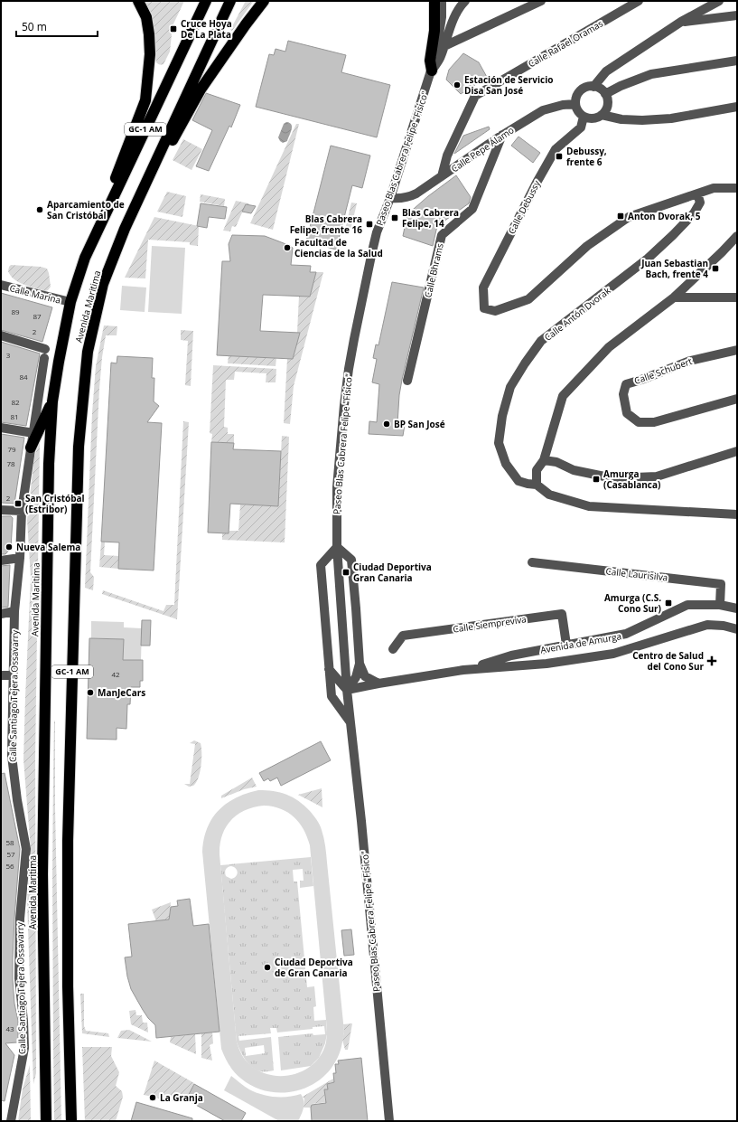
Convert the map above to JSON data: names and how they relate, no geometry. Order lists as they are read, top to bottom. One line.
{"streets":{"highway":["GC-1 AM","Avenida Maritima"],"street":["Calle Rafael Oramas","Calle Pepe Álamo","Paseo Blas Cabrera Felipe \"Físico\"","Calle Debussy","Calle Bhrams","Calle Marina","Calle Antón Dvorak","Calle Schubert","Calle Laurisilva","Calle Siempreviva","Avenida de Amurga","Calle Santiago Tejera Ossavarry"]},"crossings":[["Calle Rafael Oramas","Calle Pepe Álamo"],["Calle Pepe Álamo","Paseo Blas Cabrera Felipe \"Físico\""],["Calle Pepe Álamo","Calle Debussy"],["Calle Pepe Álamo","Calle Bhrams"],["Paseo Blas Cabrera Felipe \"Físico\"","Avenida de Amurga"],["Calle Debussy","Calle Antón Dvorak"],["Calle Marina","Avenida Maritima"],["Calle Laurisilva","Avenida de Amurga"],["Calle Siempreviva","Avenida de Amurga"]],"places":{"transit":["Cruce Hoya De La Plata","Debussy, frente 6","Anton Dvorak, 5","Blas Cabrera Felipe, 14","Blas Cabrera Felipe, frente 16","Juan Sebastian Bach, frente 4","Amurga (Casablanca)","San Cristóbal (Estribor)","Ciudad Deportiva Gran Canaria","Amurga (C.S. Cono Sur)"],"other":["Estación de Servicio Disa San José","Aparcamiento de San Cristóbal","Facultad de Ciencias de la Salud","BP San José","Nueva Salema","ManJeCars","Ciudad Deportiva de Gran Canaria","La Granja"],"health":["Centro de Salud del Cono Sur"]},"house_numbers":["89","87","2","3","84","82","81","79","78","2","42","58","57","56","43"],"scale_bar":"50 m"}
